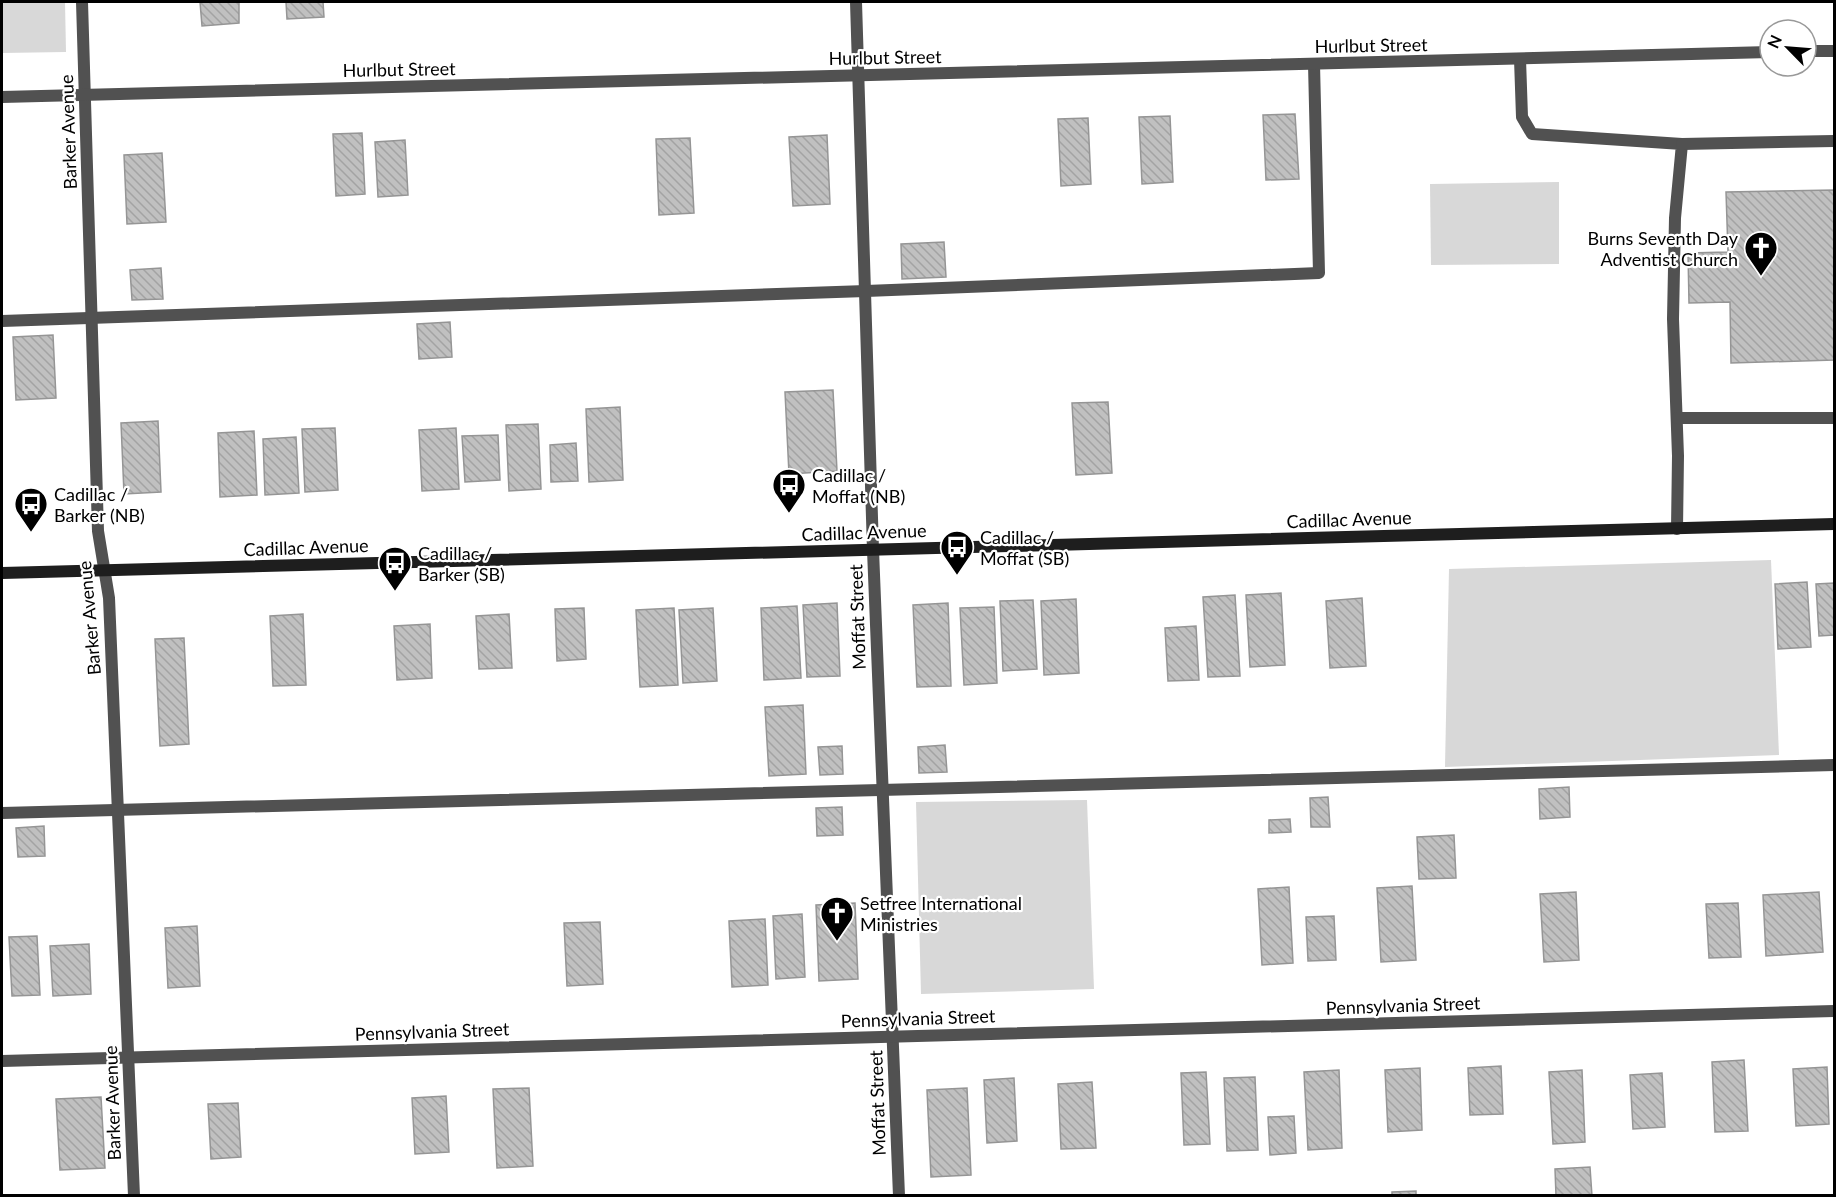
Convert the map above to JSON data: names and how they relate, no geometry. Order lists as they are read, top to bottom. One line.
{"streets":{"main road":["Cadillac Avenue"],"street":["Hurlbut Street","Barker Avenue","Moffat Street","Pennsylvania Street"]},"crossings":[["Hurlbut Street","Barker Avenue"],["Hurlbut Street","Moffat Street"],["Barker Avenue","Cadillac Avenue"],["Barker Avenue","Pennsylvania Street"],["Cadillac Avenue","Moffat Street"],["Moffat Street","Pennsylvania Street"]],"places":{"church":["Burns Seventh Day Adventist Church","Setfree International Ministries"],"bus stop":["Cadillac / Moffat (NB)","Cadillac / Barker (NB)","Cadillac / Moffat (SB)","Cadillac / Barker (SB)"]},"north":"top left"}
